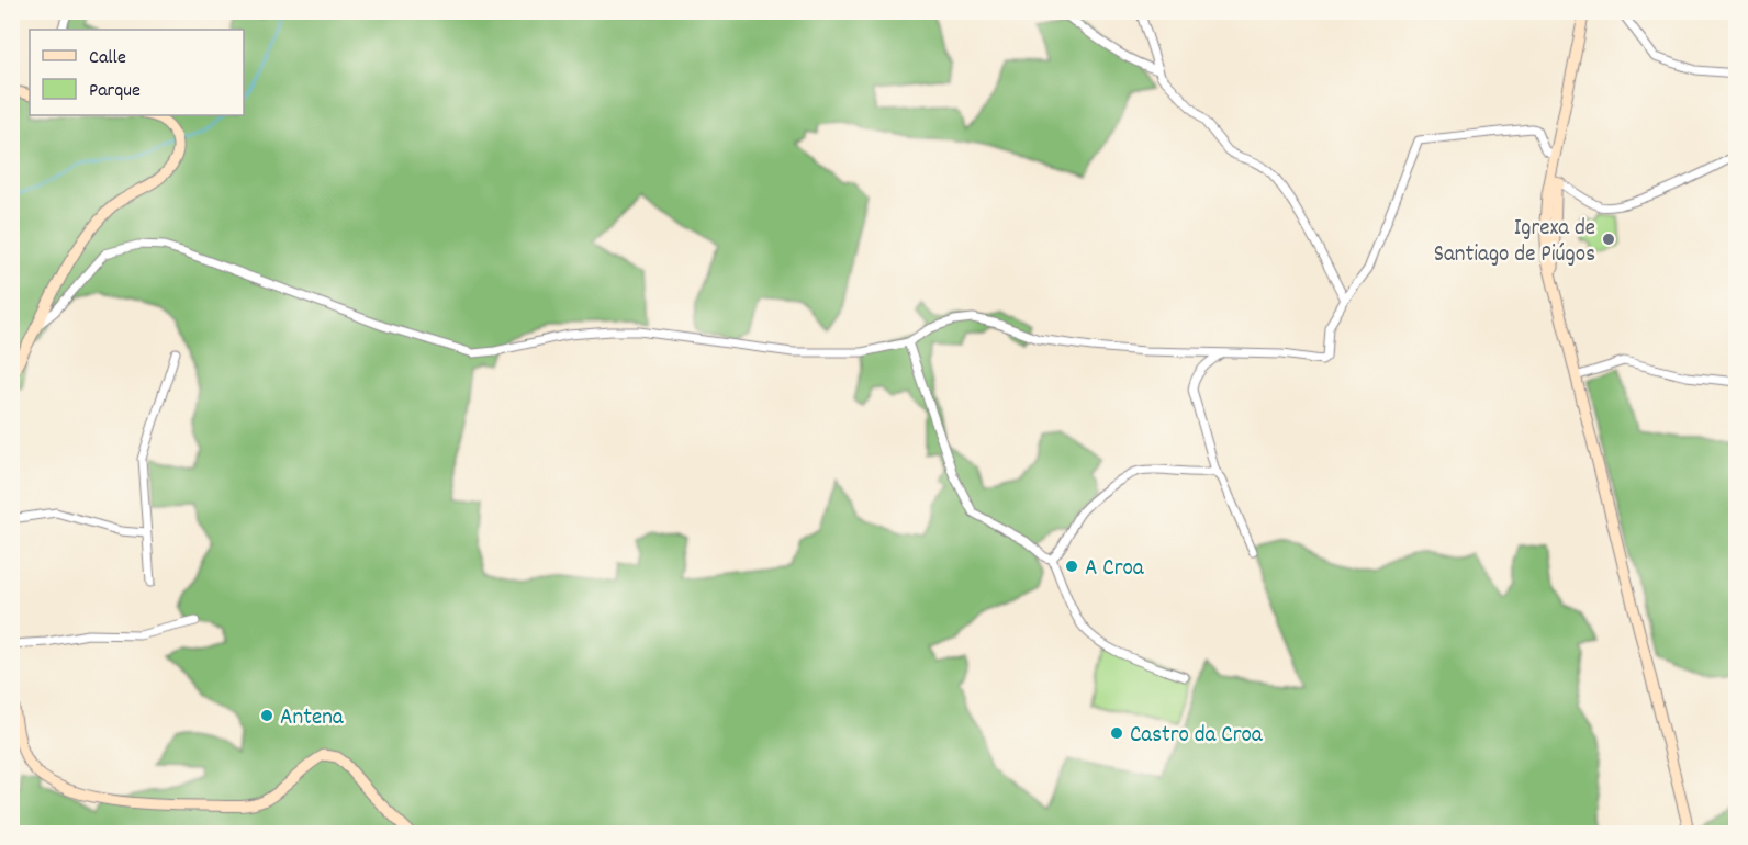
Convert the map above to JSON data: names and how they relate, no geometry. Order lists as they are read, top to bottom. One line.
{"places":["Igrexa de Santiago de Piúgos","A Croa","Antena","Castro da Croa"],"legend":["Calle","Parque"]}
